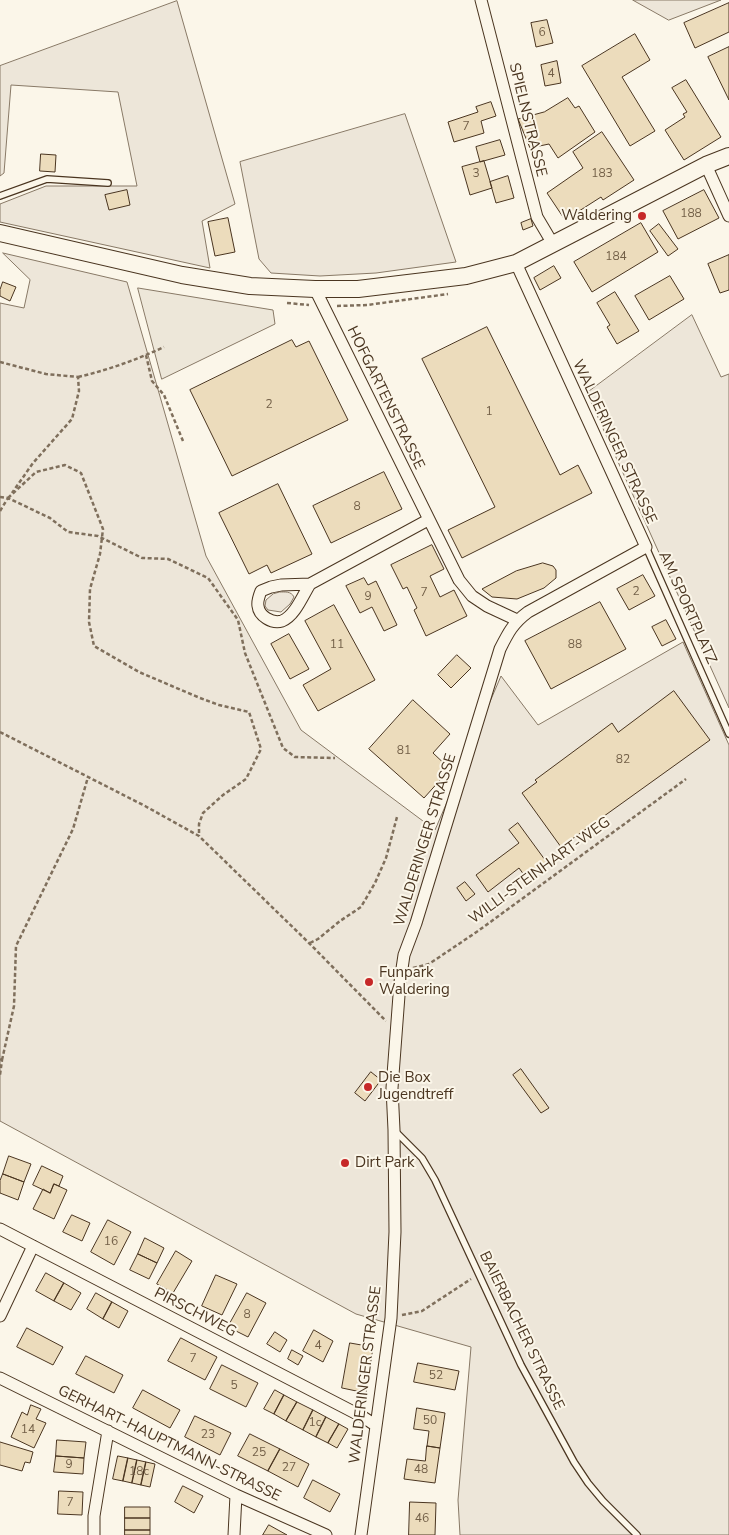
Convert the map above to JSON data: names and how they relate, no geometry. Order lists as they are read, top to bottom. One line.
{"streets":{"street":["SPIELNSTRASSE","HOFGARTENSTRASSE","WALDERINGER STRASSE","PIRSCHWEG","GERHART-HAUPTMANN-STRASSE"],"lane":["AM SPORTPLATZ","BAIERBACHER STRASSE"],"path":["WILLI-STEINHART-WEG"]},"crossings":[["HOFGARTENSTRASSE","WALDERINGER STRASSE"],["WALDERINGER STRASSE","AM SPORTPLATZ"],["WALDERINGER STRASSE","WILLI-STEINHART-WEG"],["WALDERINGER STRASSE","PIRSCHWEG"],["WALDERINGER STRASSE","BAIERBACHER STRASSE"]],"places":["Waldering","Funpark Waldering","Die Box Jugendtreff","Dirt Park"],"house_numbers":["6","4","7","3","183","188","184","2","1","8","2","7","9","11","88","81","82","16","8","4","7","52","5","50","1c","14","23","25","9","27","48","18c","7","46"]}
